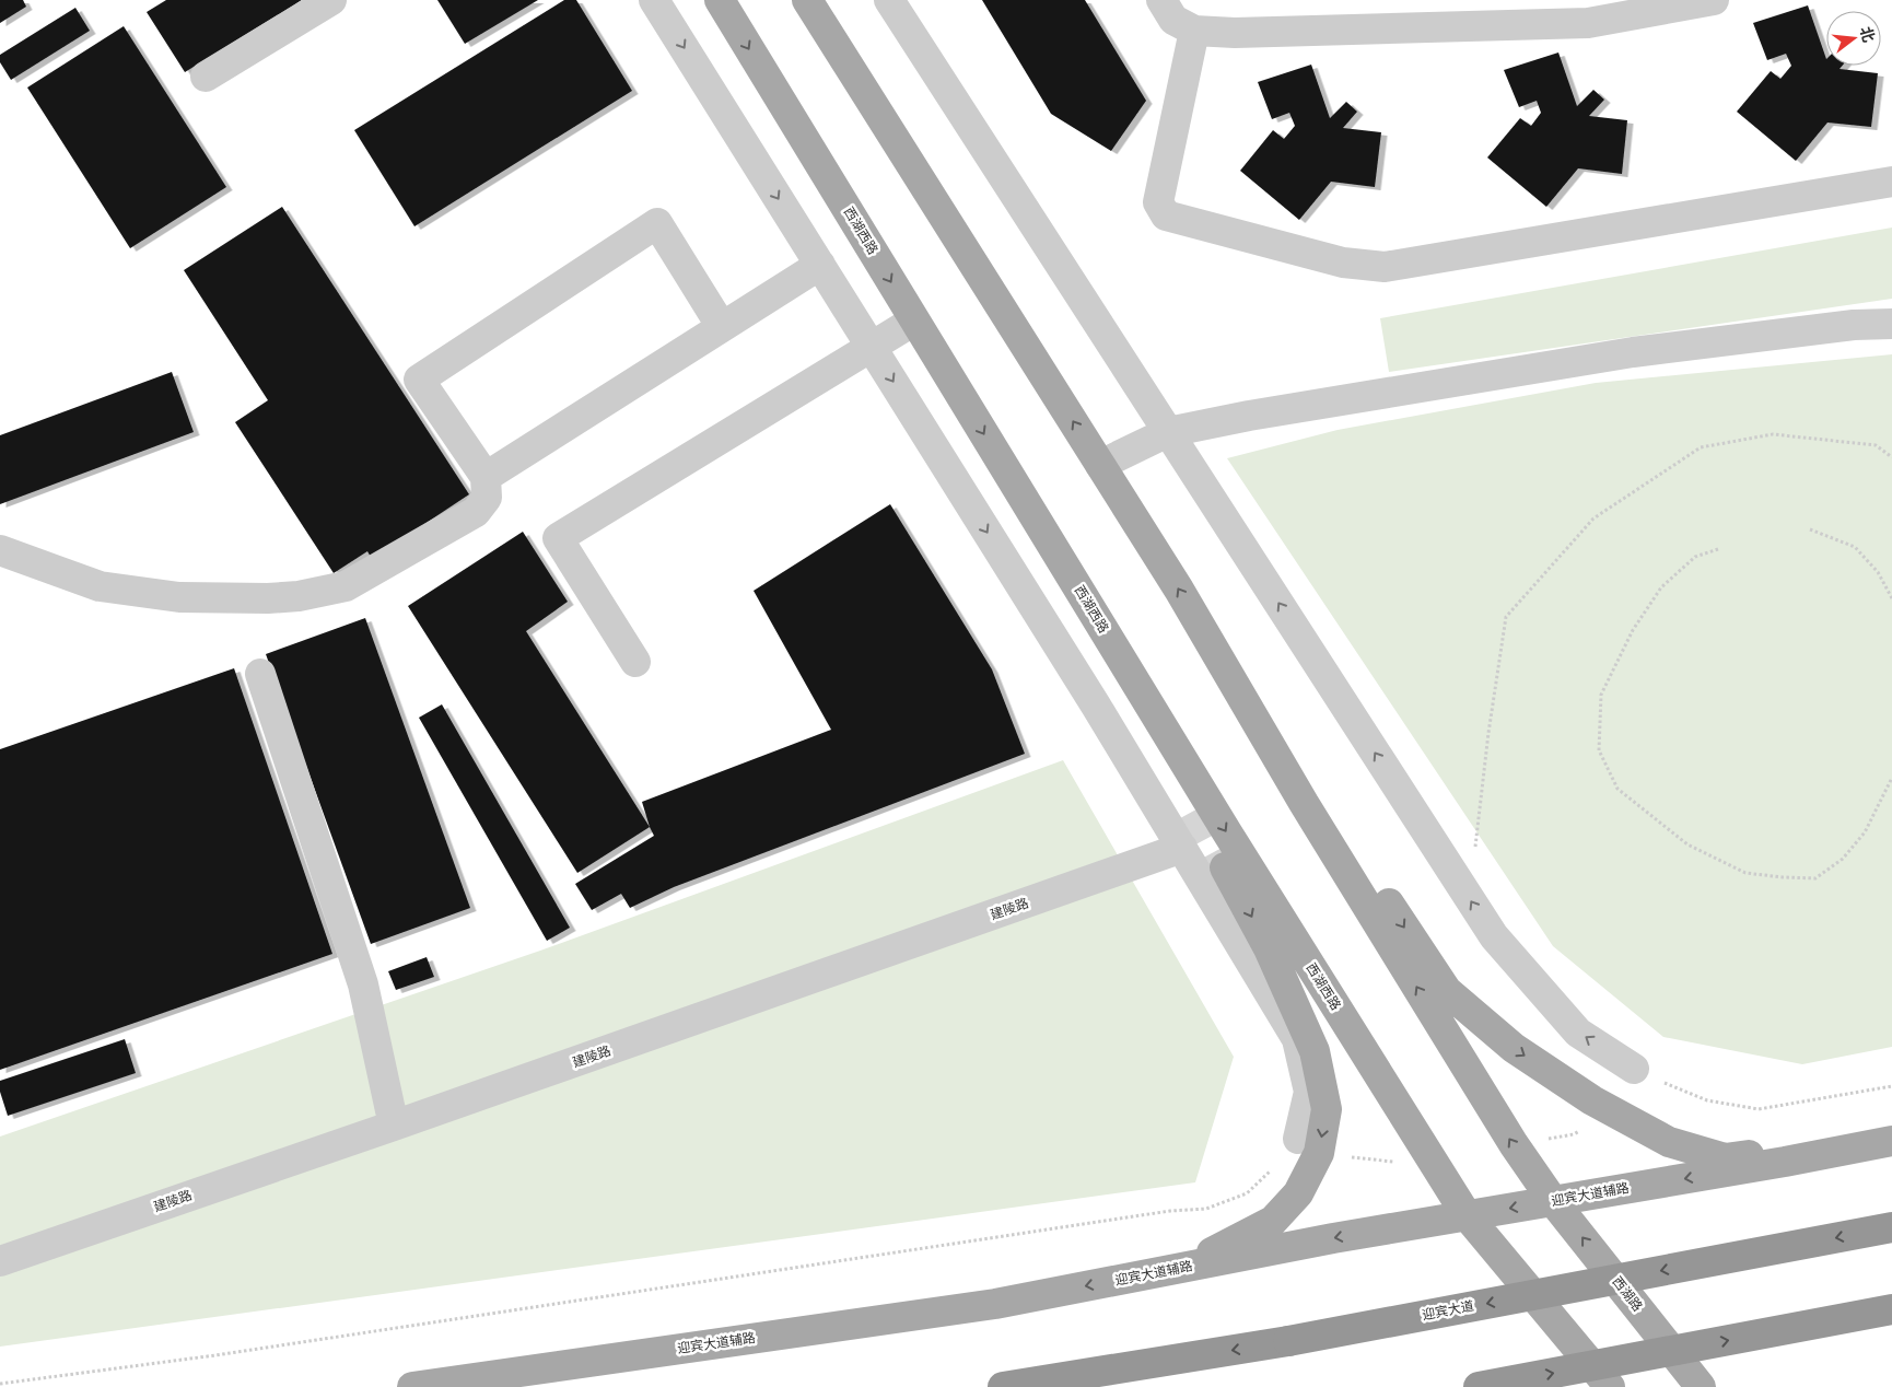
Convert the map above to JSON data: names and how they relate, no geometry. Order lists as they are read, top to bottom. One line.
{"streets":{"highway":["迎宾大道"],"main road":["西湖西路","迎宾大道辅路","西湖路"],"street":["建陵路"]},"crossings":[["西湖西路","迎宾大道辅路"],["迎宾大道辅路","西湖路"]],"one_way":["迎宾大道辅路"],"north":"right"}
